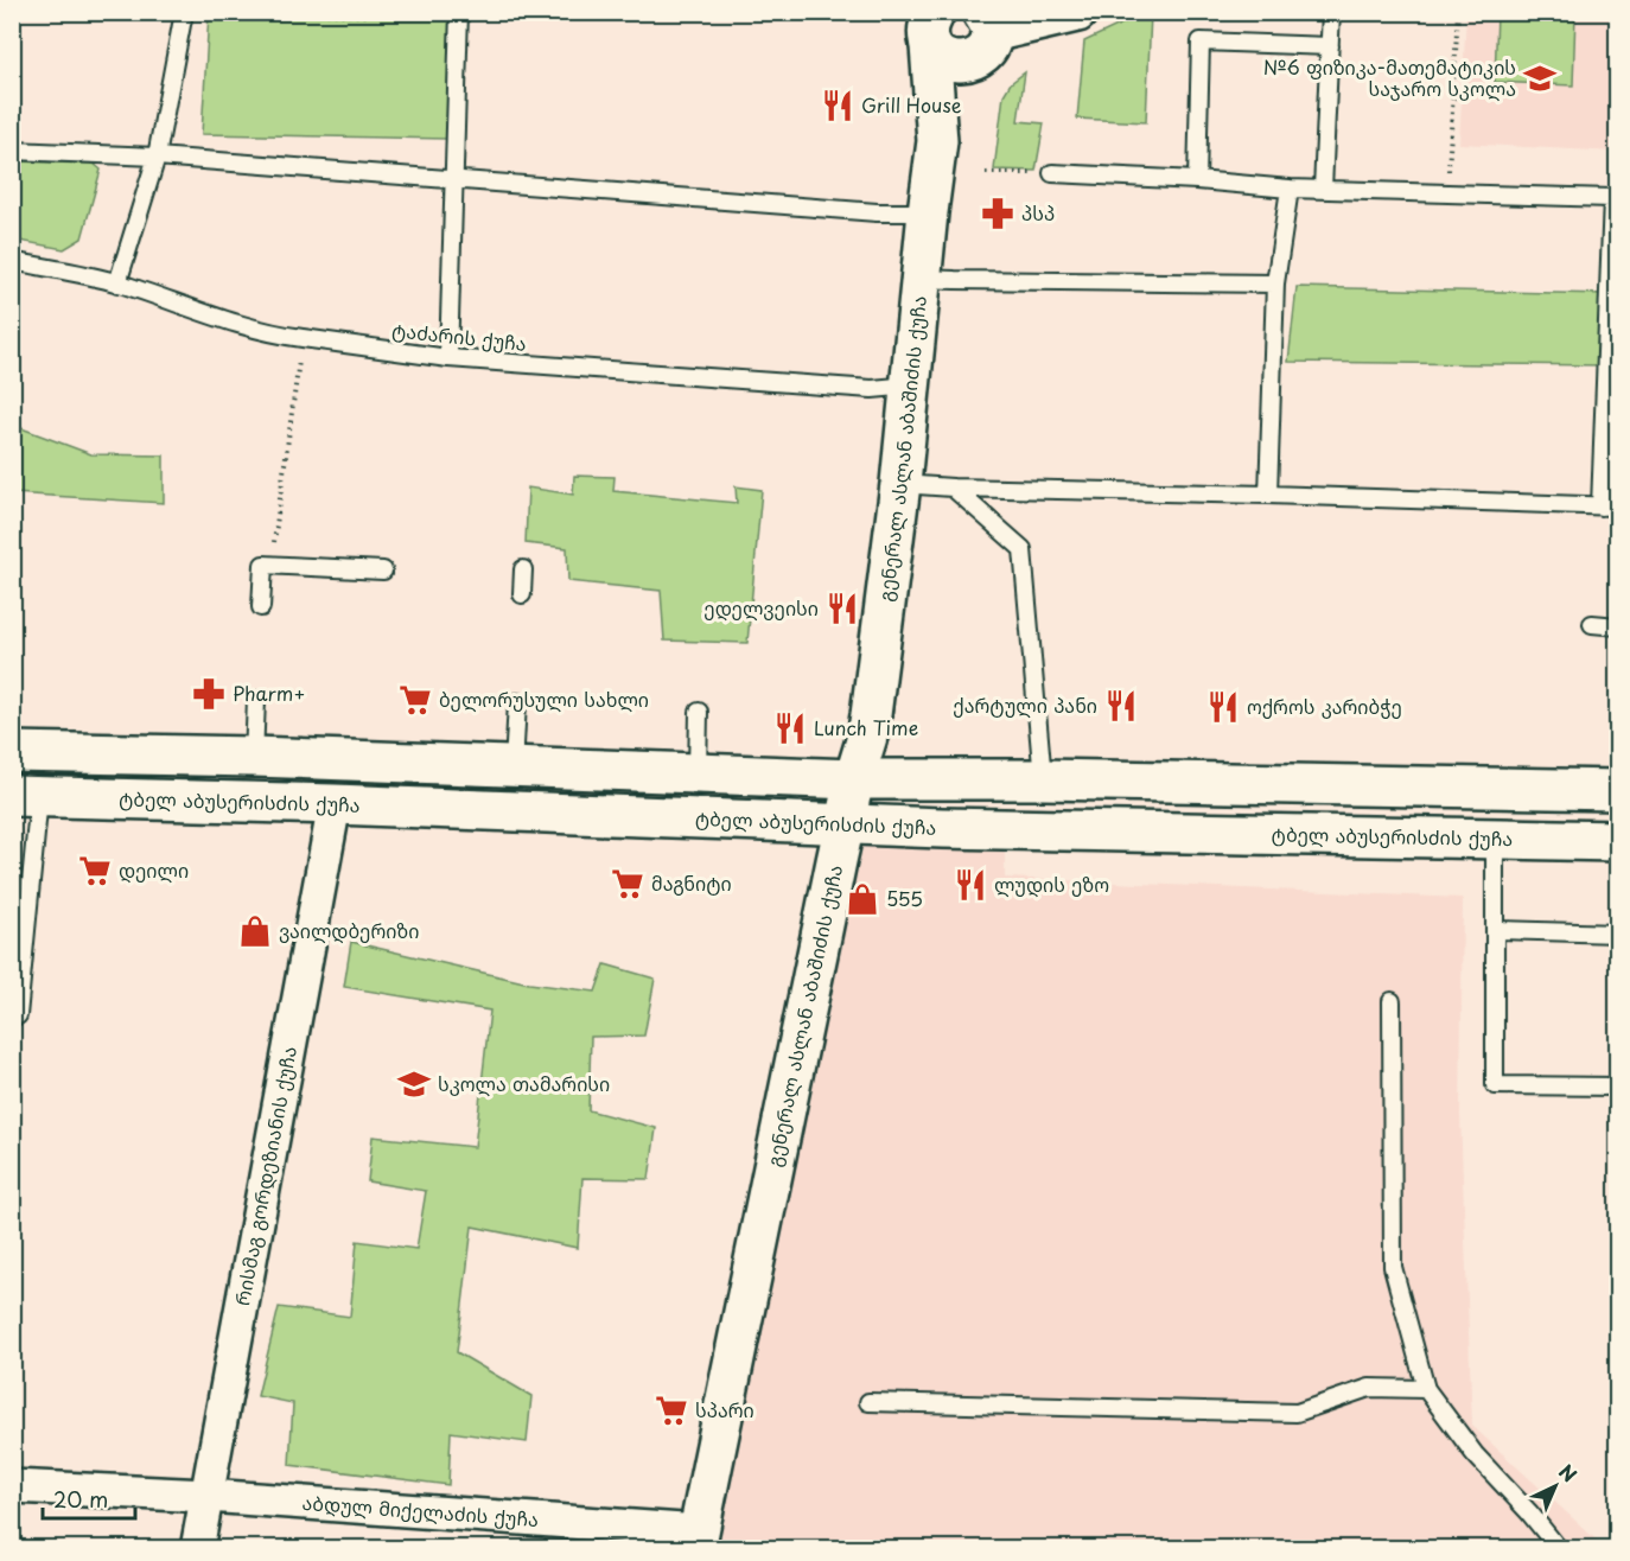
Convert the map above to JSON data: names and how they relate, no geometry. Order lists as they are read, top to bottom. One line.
{"streets":{"main road":["გენერალ ასლან აბაშიძის ქუჩა","ტბელ აბუსერისძის ქუჩა"],"street":["რისმაგ გორდეზიანის ქუჩა","აბდულ მიქელაძის ქუჩა"],"lane":["ტაძარის ქუჩა"]},"crossings":[["ტაძარის ქუჩა","გენერალ ასლან აბაშიძის ქუჩა"],["გენერალ ასლან აბაშიძის ქუჩა","ტბელ აბუსერისძის ქუჩა"],["გენერალ ასლან აბაშიძის ქუჩა","აბდულ მიქელაძის ქუჩა"],["ტბელ აბუსერისძის ქუჩა","რისმაგ გორდეზიანის ქუჩა"],["რისმაგ გორდეზიანის ქუჩა","აბდულ მიქელაძის ქუჩა"]],"places":{"school or university":["№6 ფიზიკა-მათემატიკის საჯარო სკოლა","სკოლა თამარისი"],"restaurant":["Grill House","ედელვეისი","ქარტული პანი","ოქროს კარიბჭე","Lunch Time","ლუდის ეზო"],"pharmacy":["პსპ","Pharm+"],"supermarket":["ბელორუსული სახლი","დეილი","მაგნიტი","სპარი"],"shop":["555","ვაილდბერიზი"]},"scale_bar":"20 m","north":"top right"}
